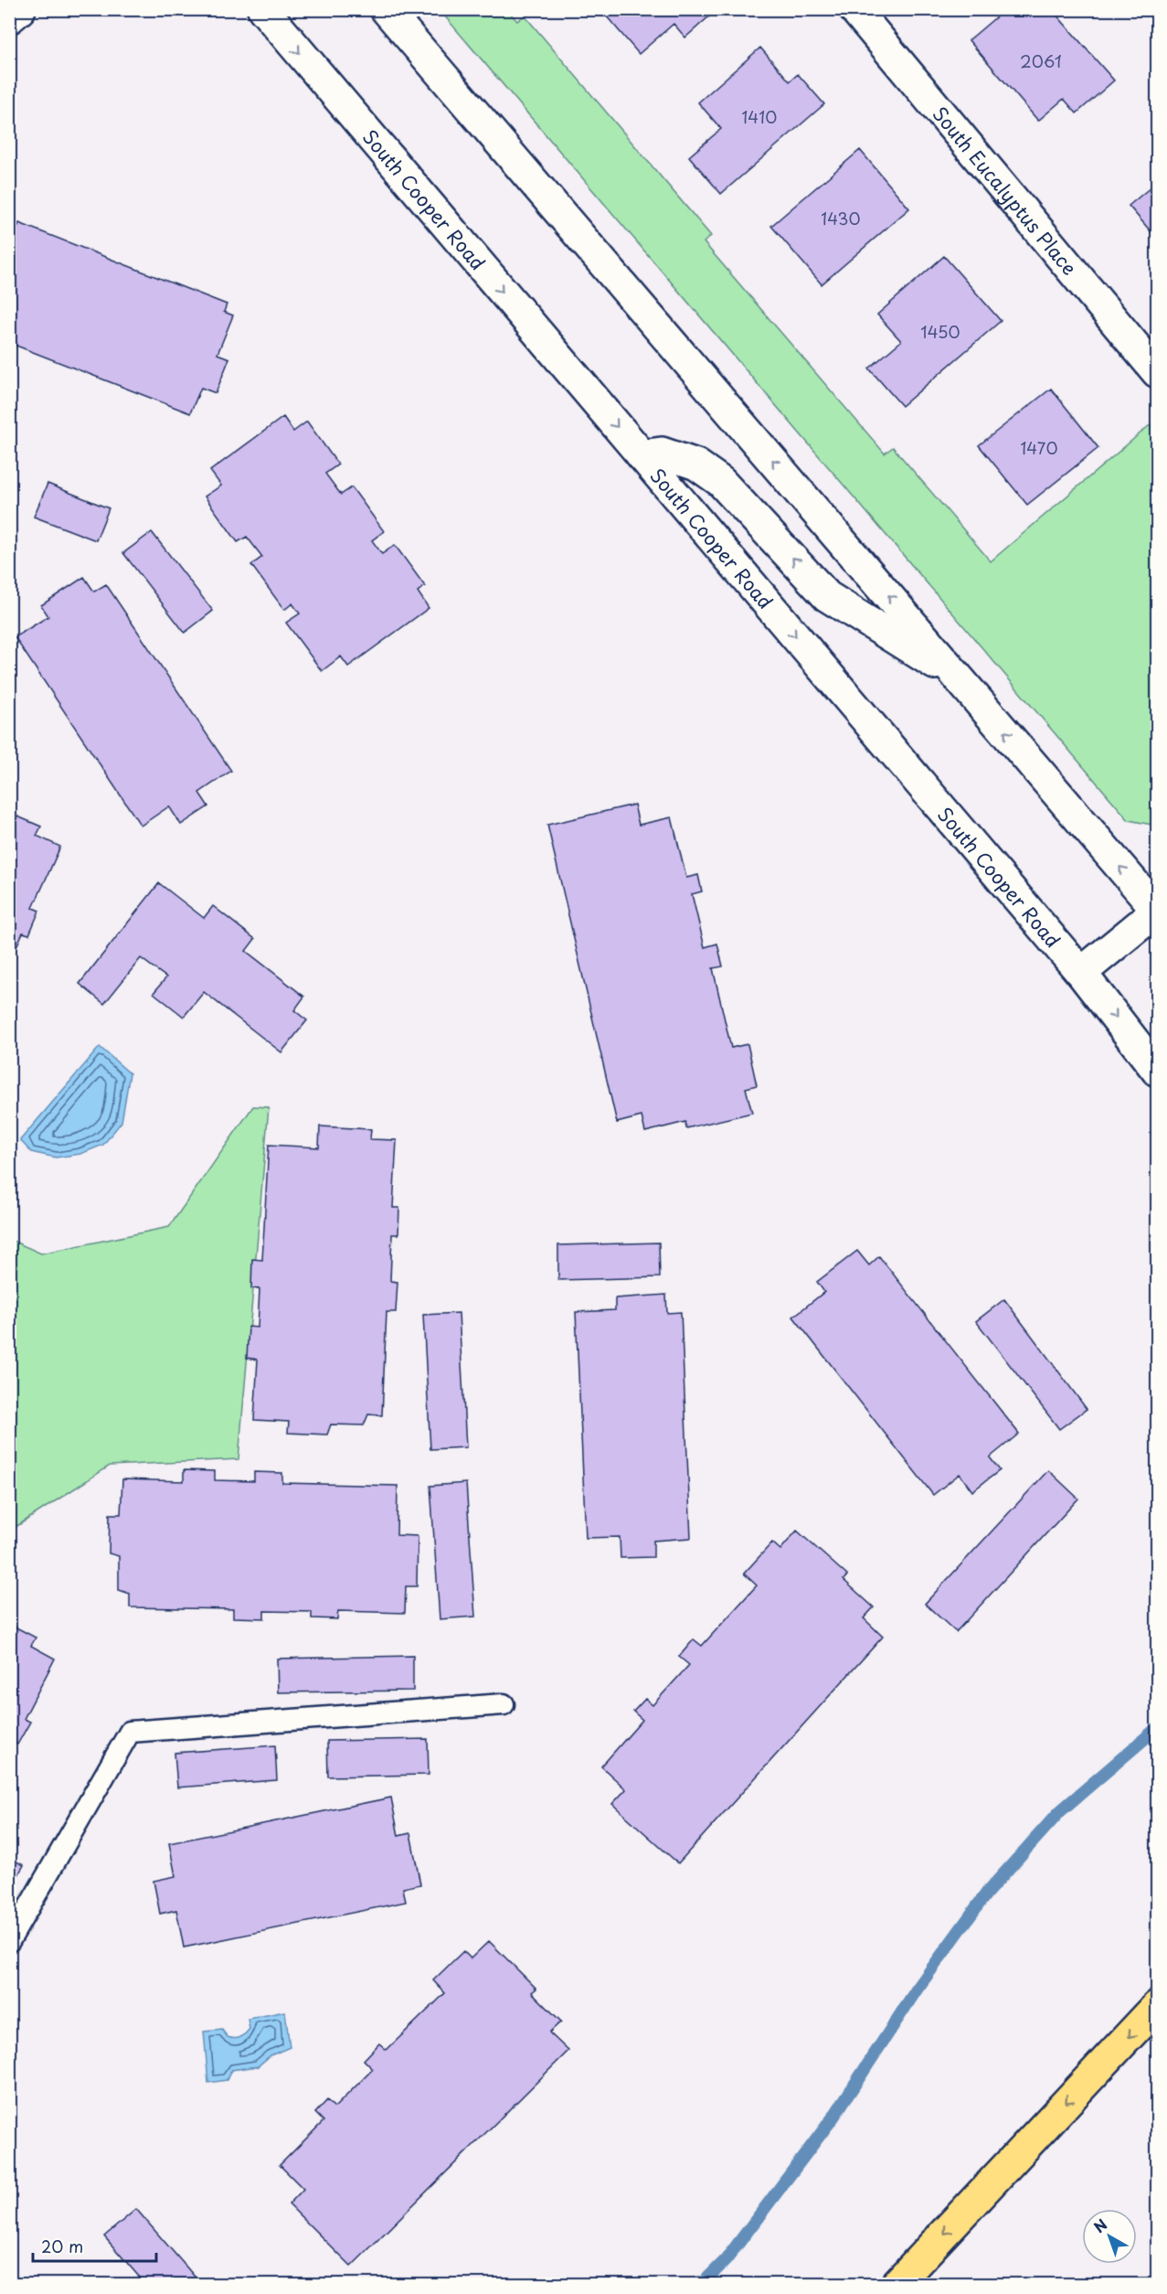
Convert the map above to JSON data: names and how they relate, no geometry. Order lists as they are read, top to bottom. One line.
{"streets":{"main road":["South Eucalyptus Place","South Cooper Road"]},"house_numbers":["2061","1410","1430","1450","1470"],"scale_bar":"20 m","north":"top left"}
